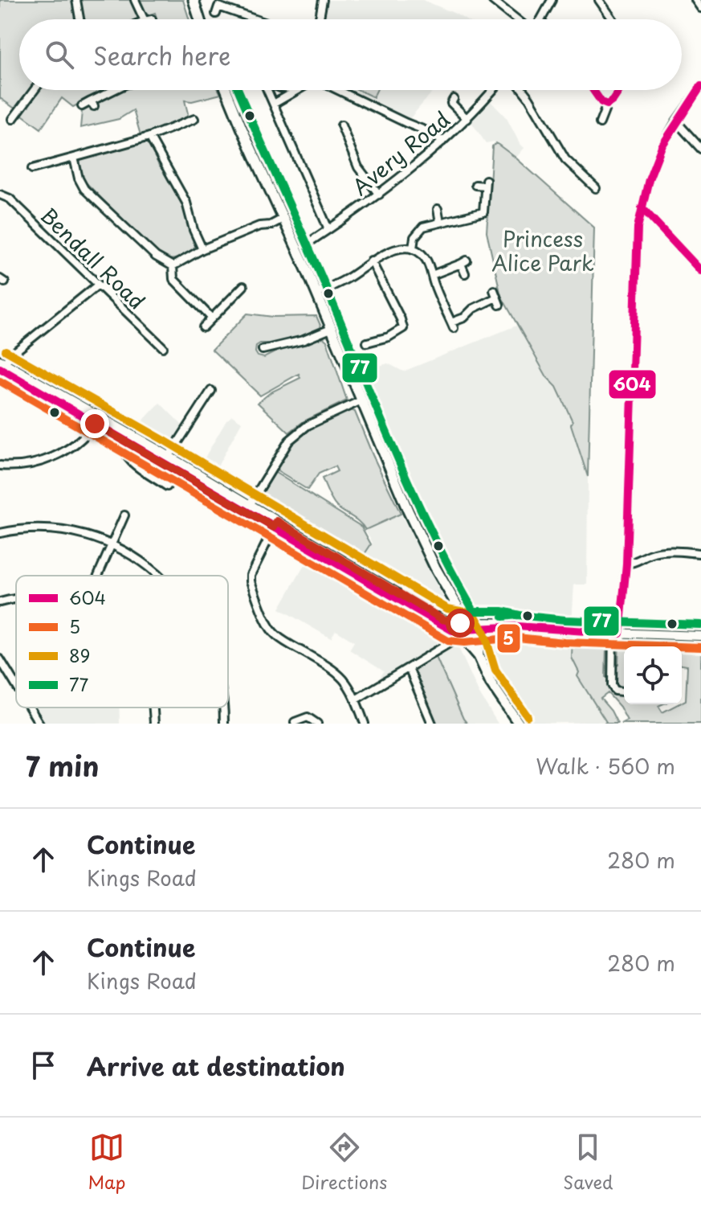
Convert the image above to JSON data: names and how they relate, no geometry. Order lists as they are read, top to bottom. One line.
{"streets":{"street":["Avery Road","Bendall Road"]},"parks":["Princess Alice Park"],"lines":["transit line 604","transit line 77","transit line 89","transit line 5"],"legend":["604","5","89","77"],"page":{"search":"Search here","heading":["7 min","Walk · 560 m"],"list":[["Continue","Kings Road","280 m"],["Continue","Kings Road","280 m"],"Arrive at destination"],"nav":["Map","Directions","Saved"]}}
